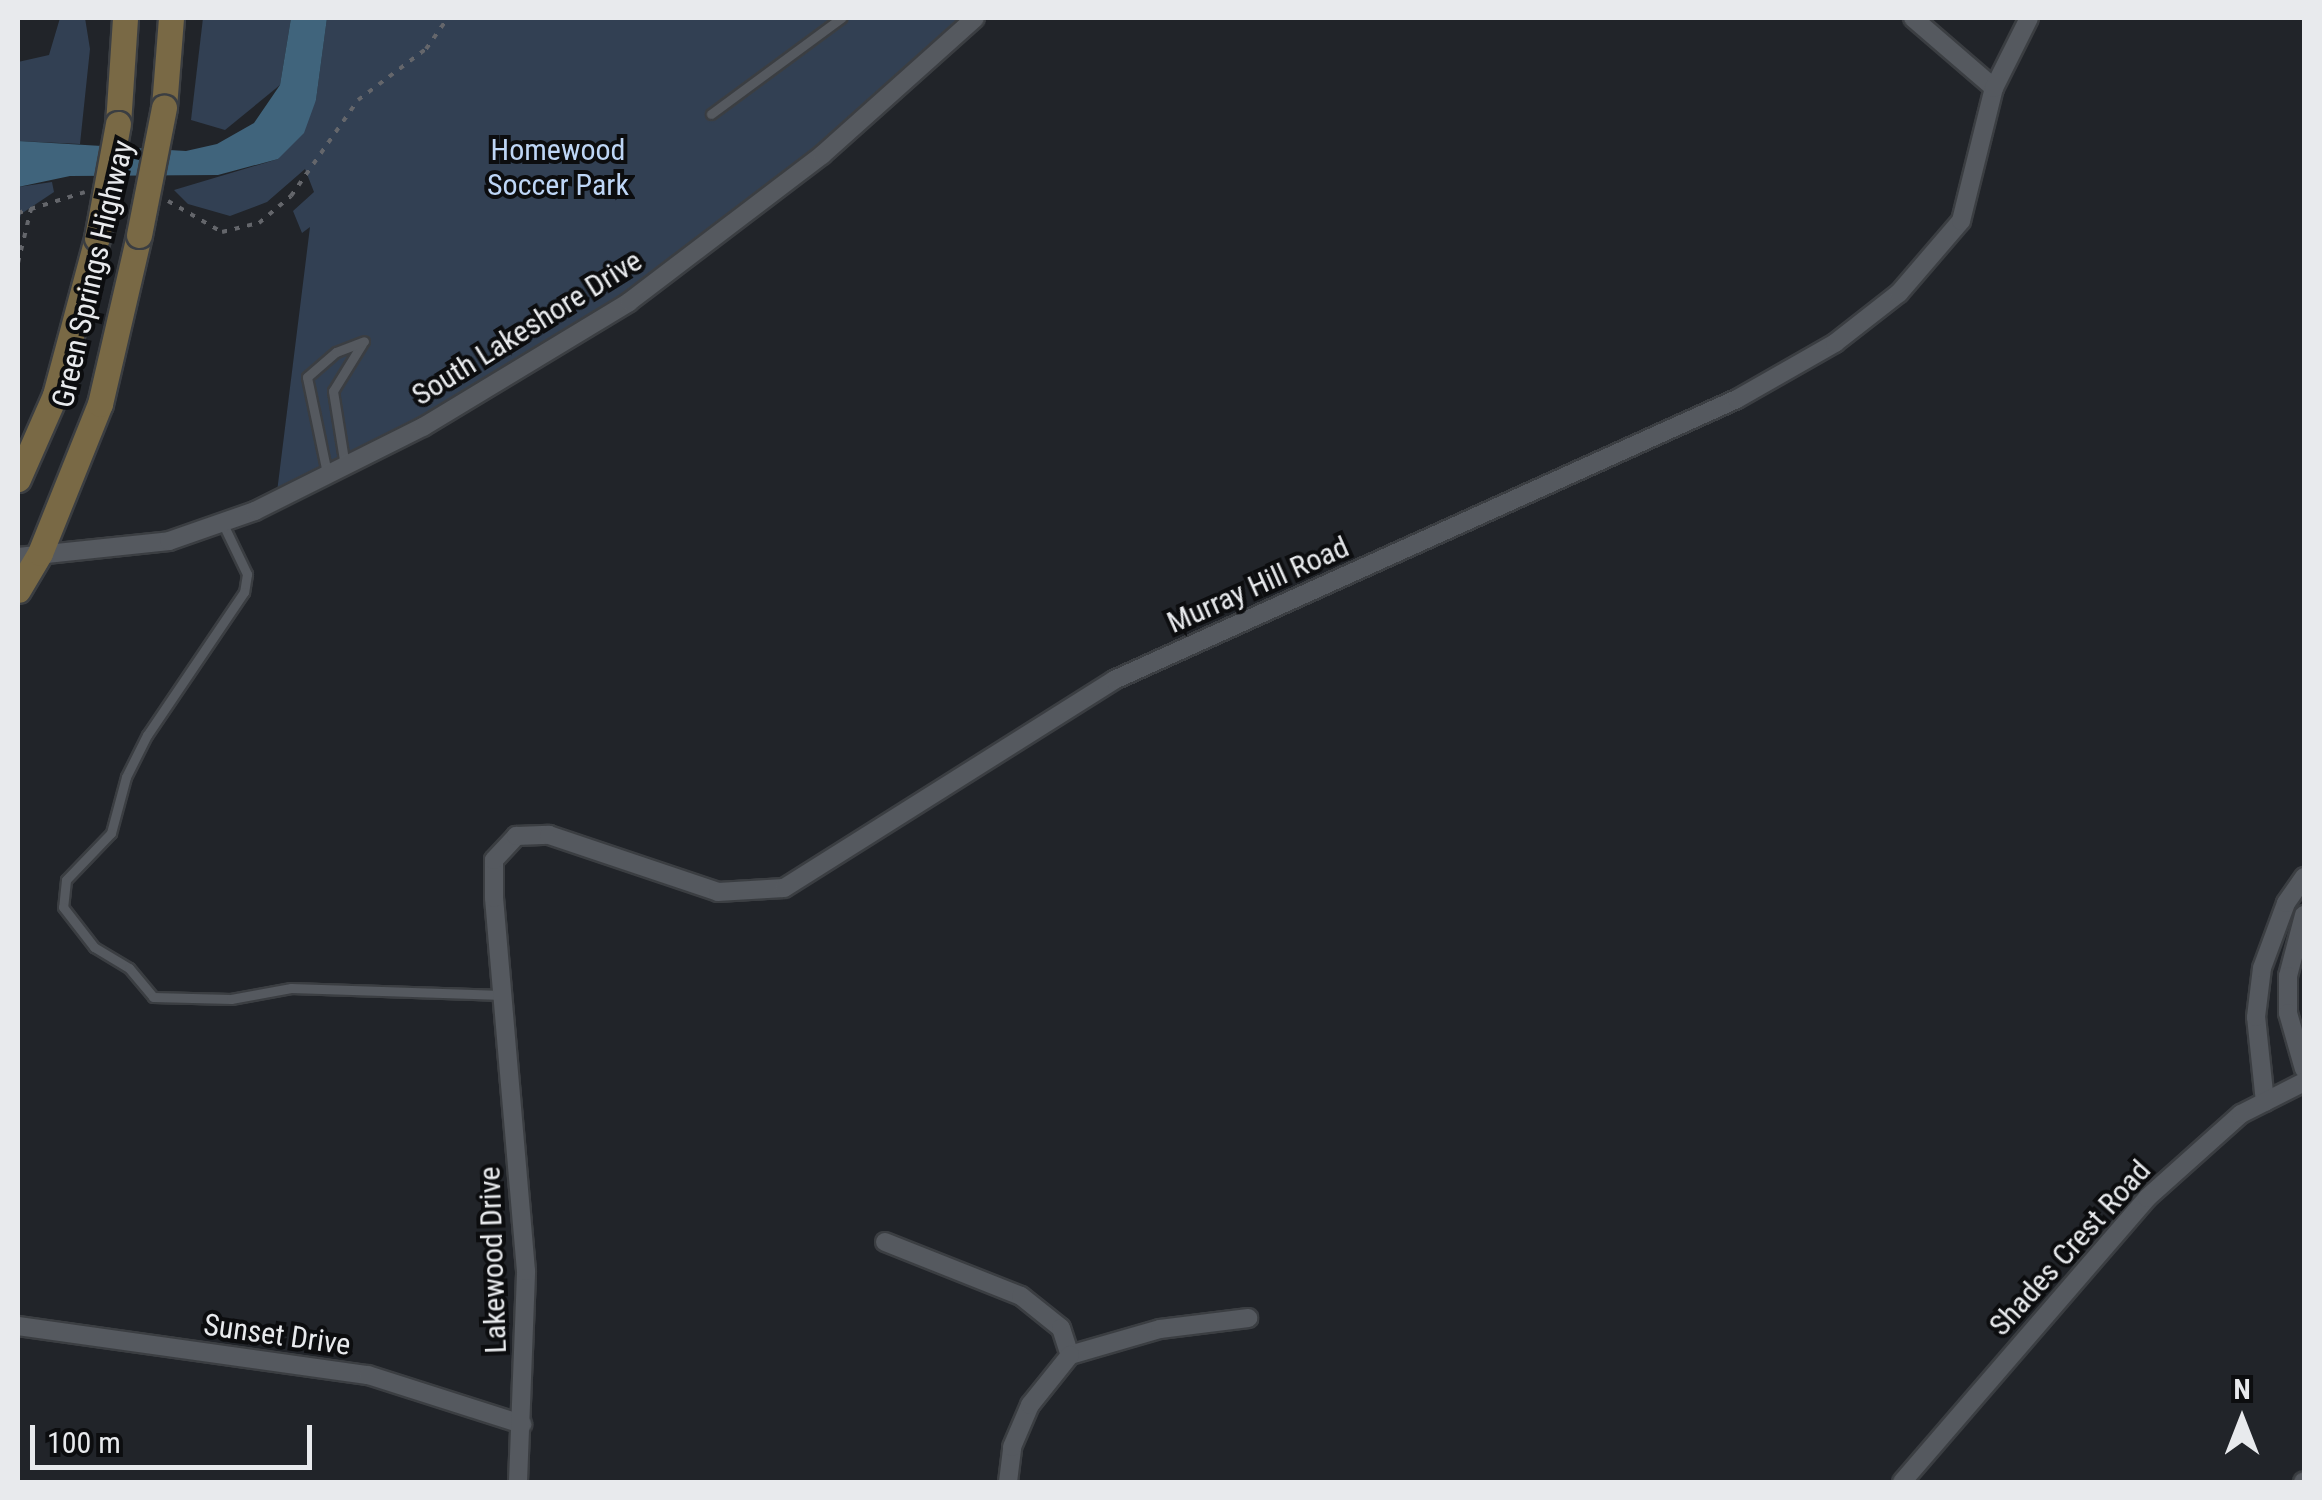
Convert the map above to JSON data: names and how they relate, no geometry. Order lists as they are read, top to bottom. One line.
{"streets":{"main road":["Green Springs Highway"],"street":["South Lakeshore Drive","Murray Hill Road","Shades Crest Road","Lakewood Drive","Sunset Drive"]},"crossings":[["Green Springs Highway","South Lakeshore Drive"],["Murray Hill Road","Lakewood Drive"],["Lakewood Drive","Sunset Drive"]],"parks":["Homewood Soccer Park"],"scale_bar":"100 m","north":"top"}
